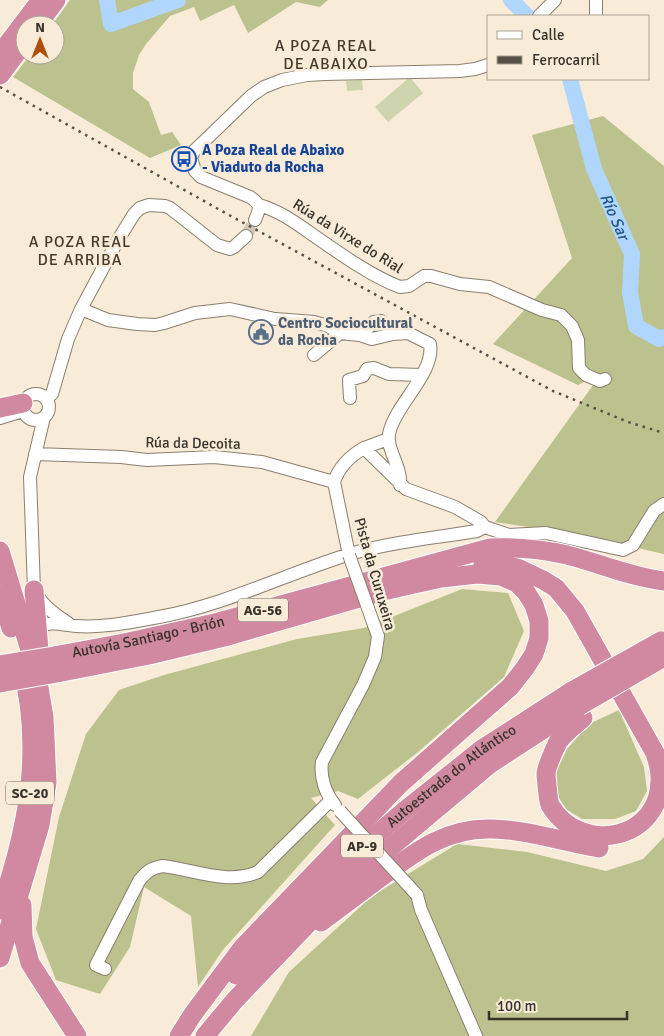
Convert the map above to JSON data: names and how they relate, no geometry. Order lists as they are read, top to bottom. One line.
{"streets":{"highway":["AG-56","Autovía Santiago - Brión","Autoestrada do Atlántico","SC-20","AP-9"],"street":["Rúa da Virxe do Rial","Rúa da Decoita","Pista da Curuxeira"]},"crossings":[["Rúa da Decoita","Pista da Curuxeira"]],"districts":["A POZA REAL DE ABAIXO","A POZA REAL DE ARRIBA"],"water":["Río Sar"],"places":{"bus stop":["A Poza Real de Abaixo - Viaduto da Rocha"],"public building":["Centro Sociocultural da Rocha"]},"legend":["Calle","Ferrocarril"],"scale_bar":"100 m","north":"top"}
